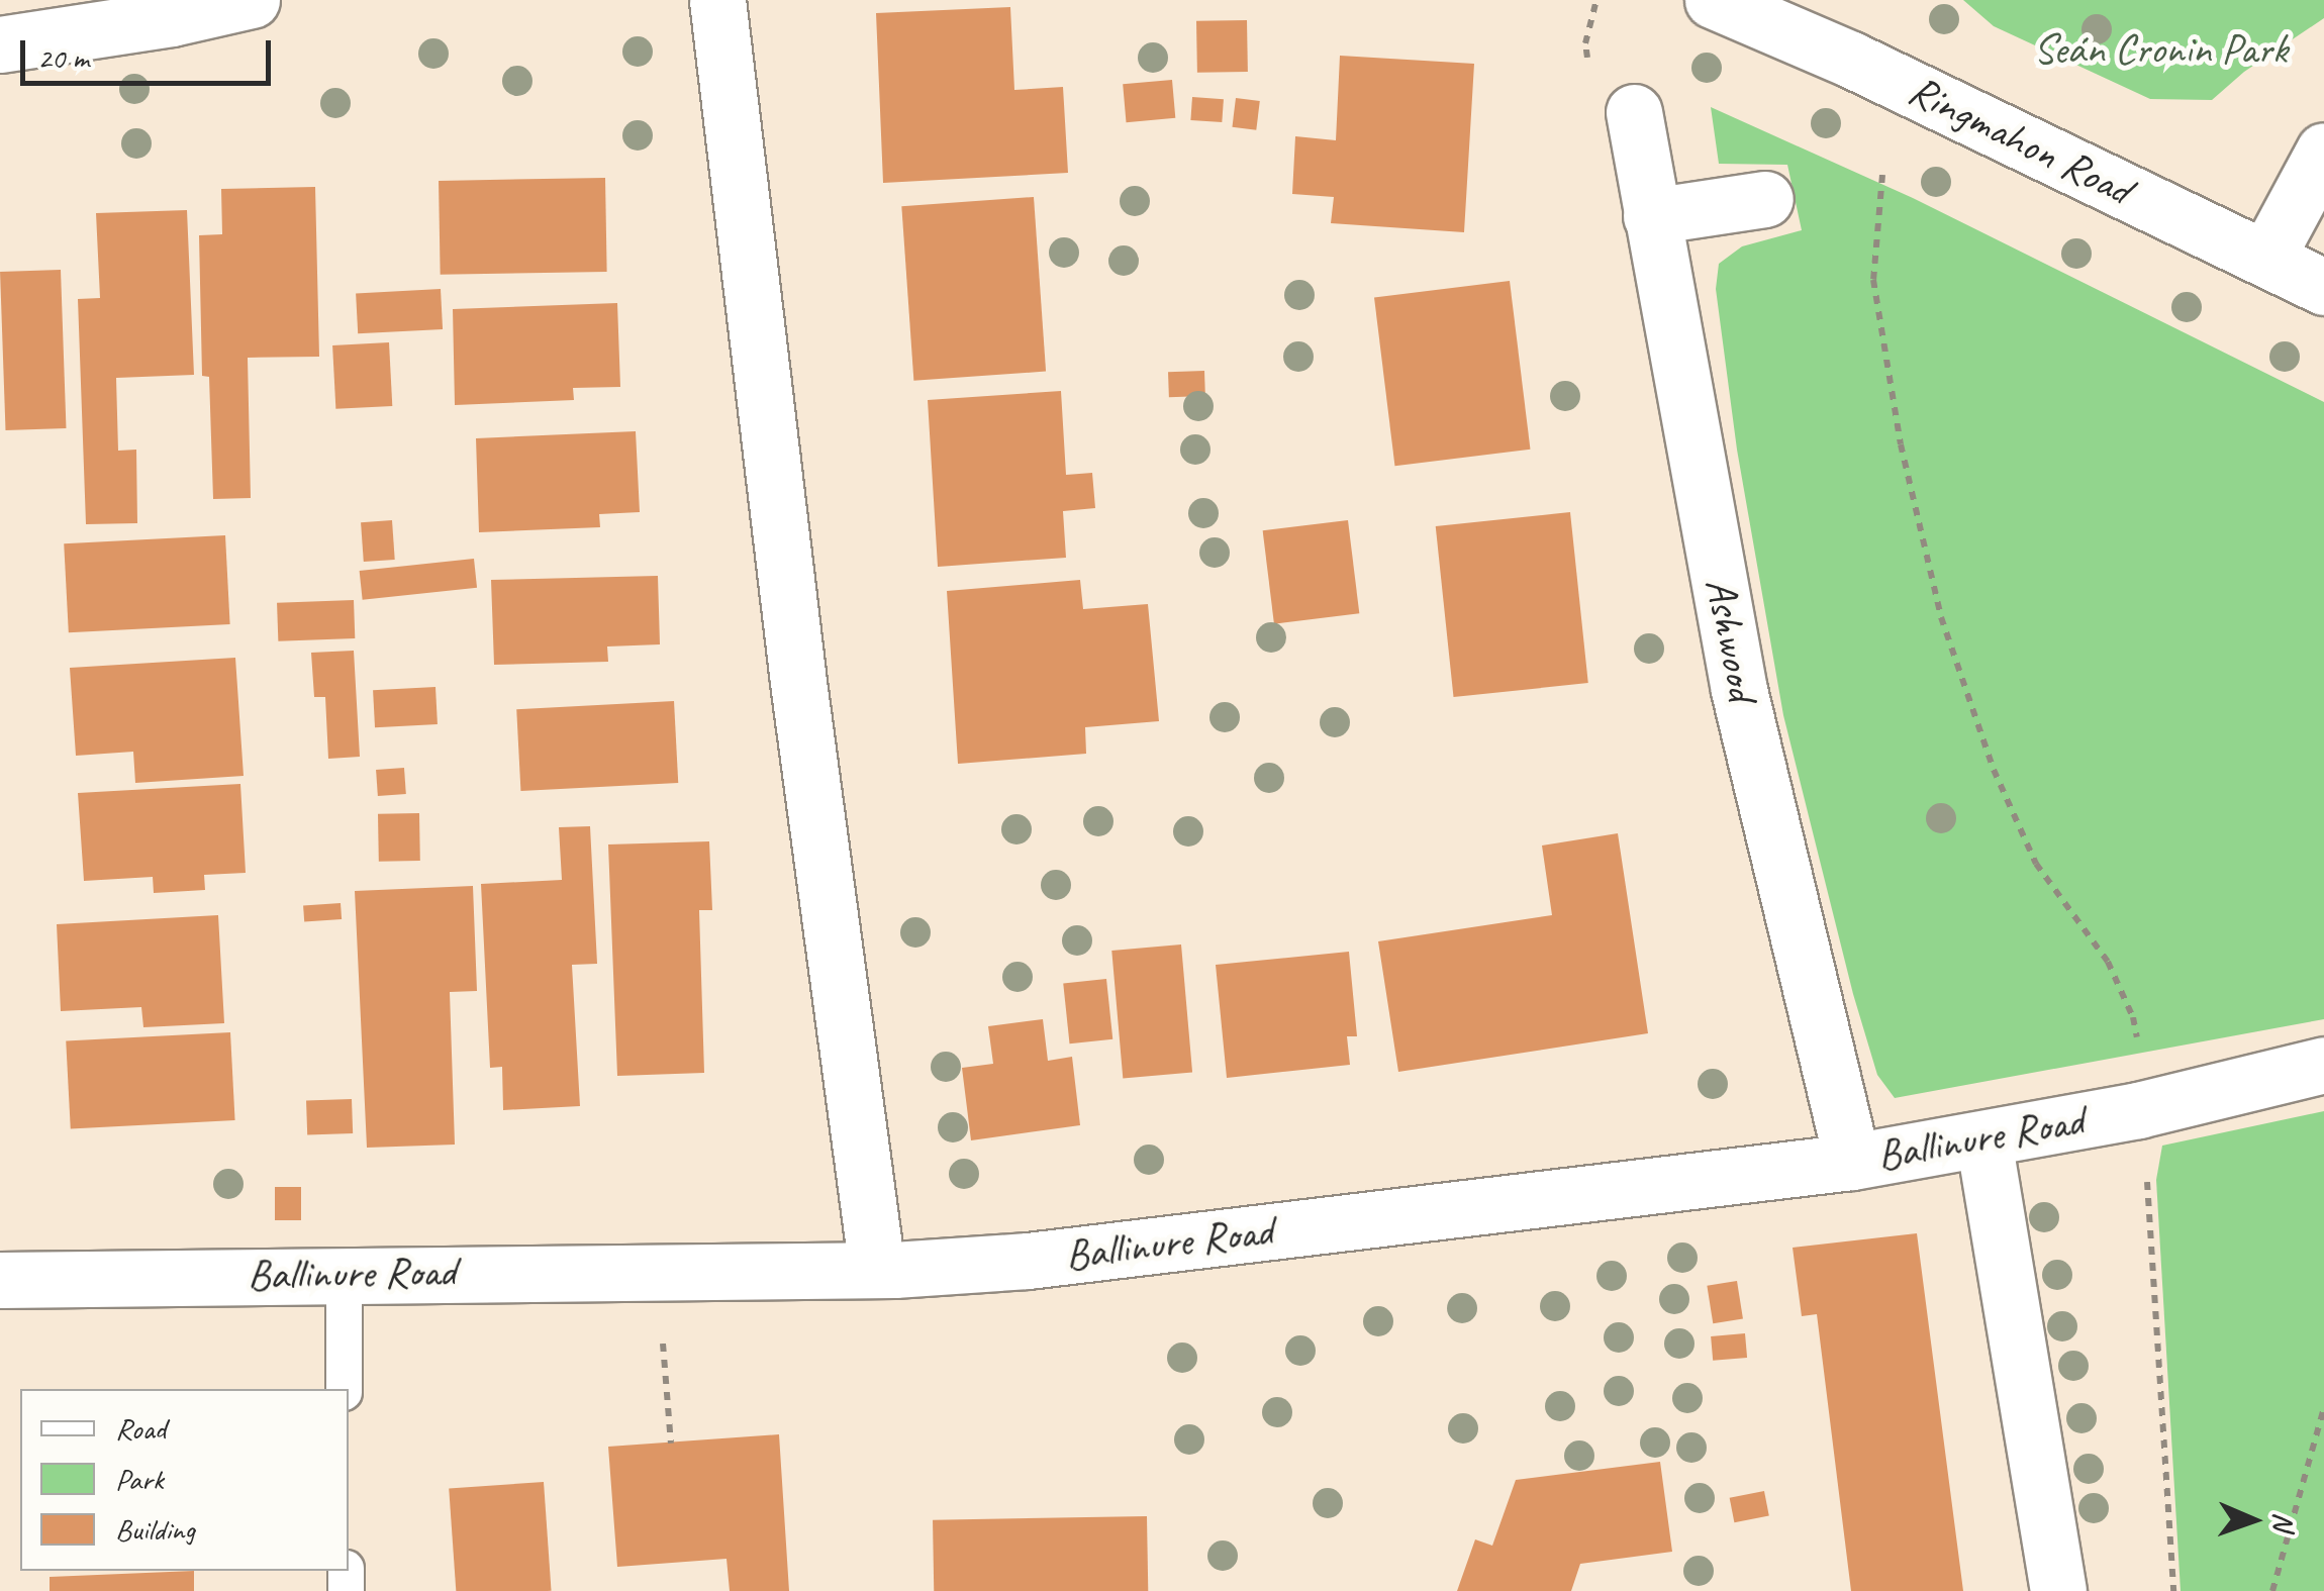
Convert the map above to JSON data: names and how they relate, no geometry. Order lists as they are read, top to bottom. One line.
{"streets":{"street":["Ringmahon Road","Ashwood","Ballinure Road"]},"crossings":[["Ashwood","Ballinure Road"]],"parks":["Seán Cronin Park"],"legend":["Road","Park","Building"],"scale_bar":"20 m","north":"right"}
